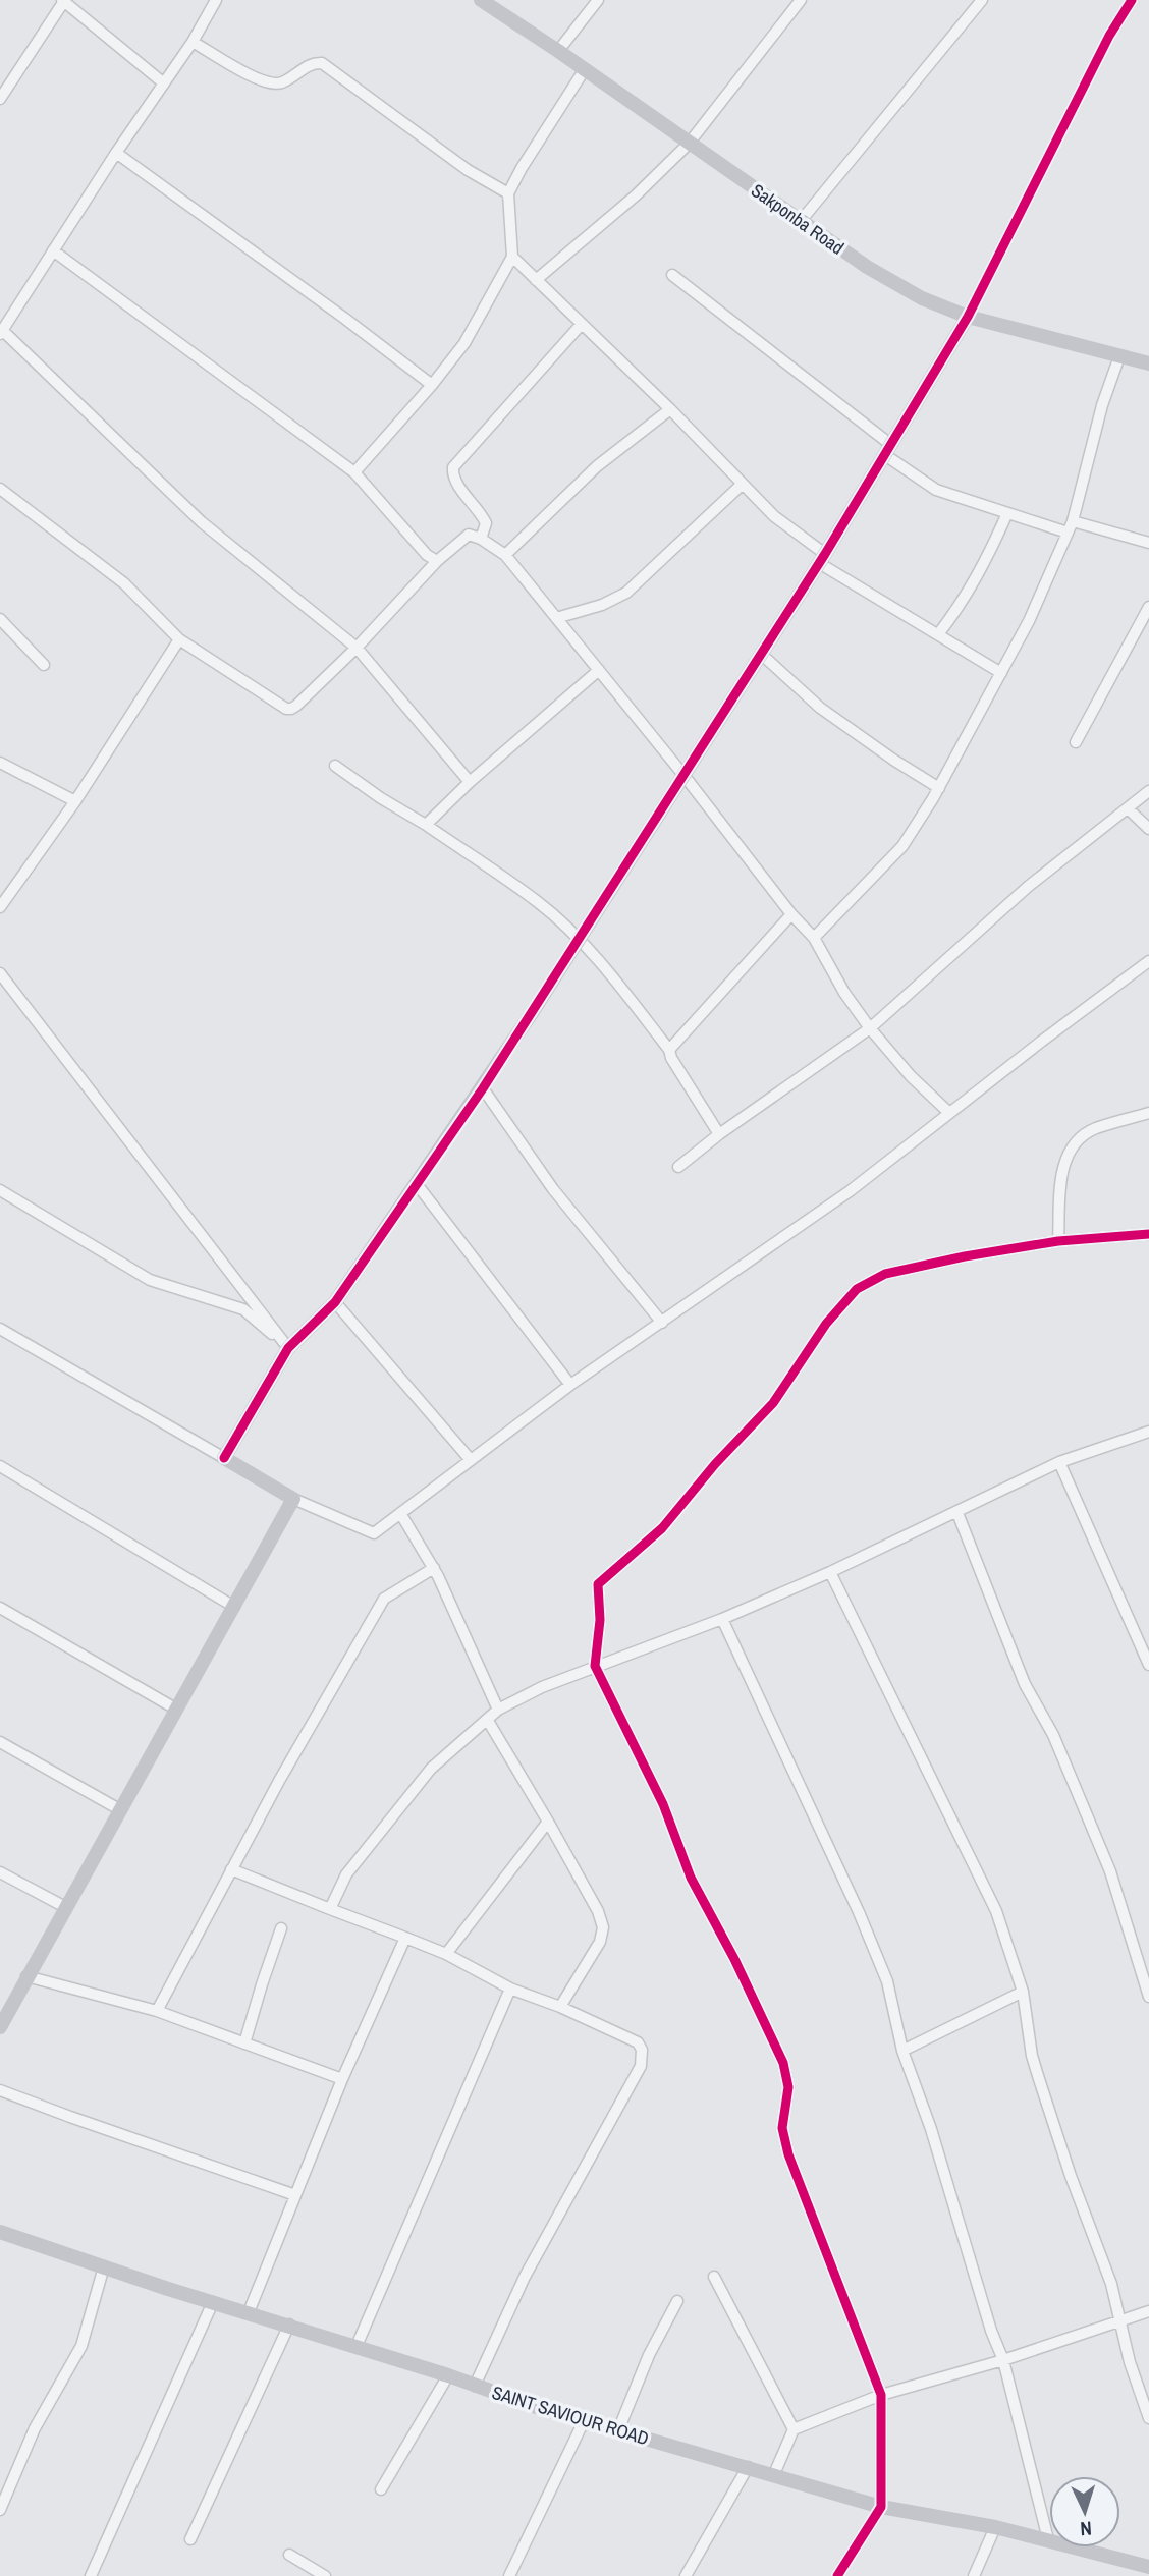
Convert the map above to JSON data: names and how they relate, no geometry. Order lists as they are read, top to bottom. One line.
{"streets":{"street":["Sakponba Road","SAINT SAVIOUR ROAD"]},"north":"bottom"}
